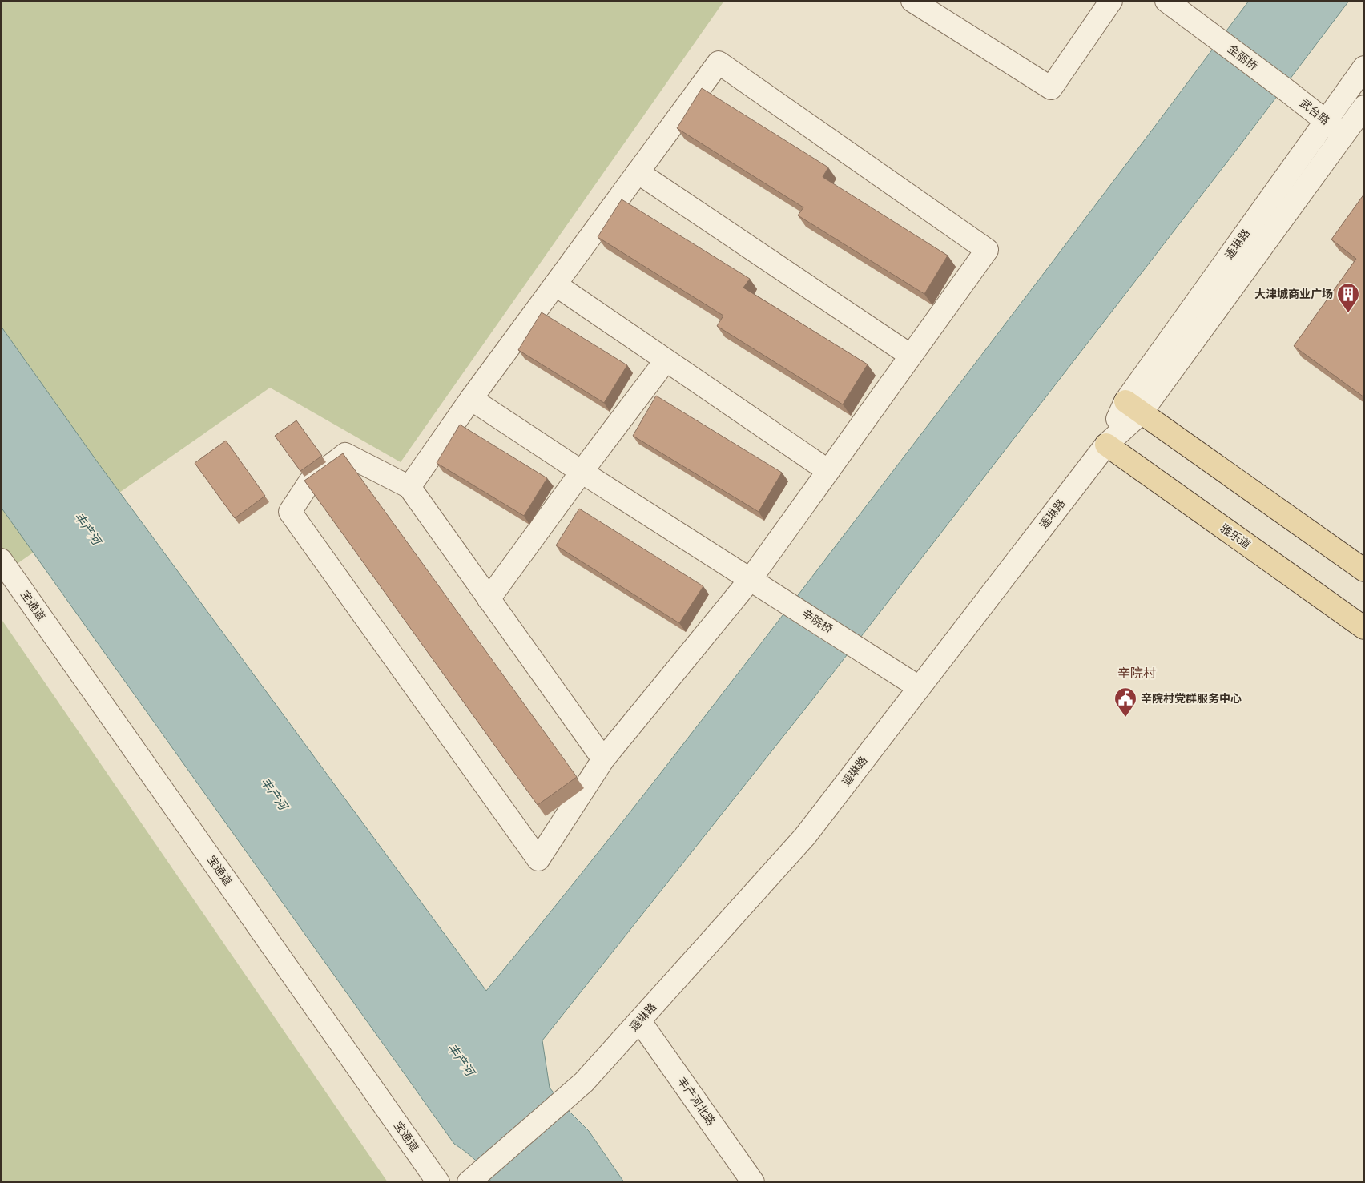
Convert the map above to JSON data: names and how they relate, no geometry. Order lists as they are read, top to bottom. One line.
{"streets":{"main road":["雅乐道"],"street":["金丽桥","武台路","遥琳路","宝通道","辛院桥","丰产河北路"]},"crossings":[["金丽桥","武台路"],["武台路","遥琳路"],["遥琳路","雅乐道"],["遥琳路","辛院桥"],["遥琳路","丰产河北路"]],"districts":["辛院村"],"water":["丰产河"],"places":{"building":["大津城商业广场"],"public building":["辛院村党群服务中心"]}}
